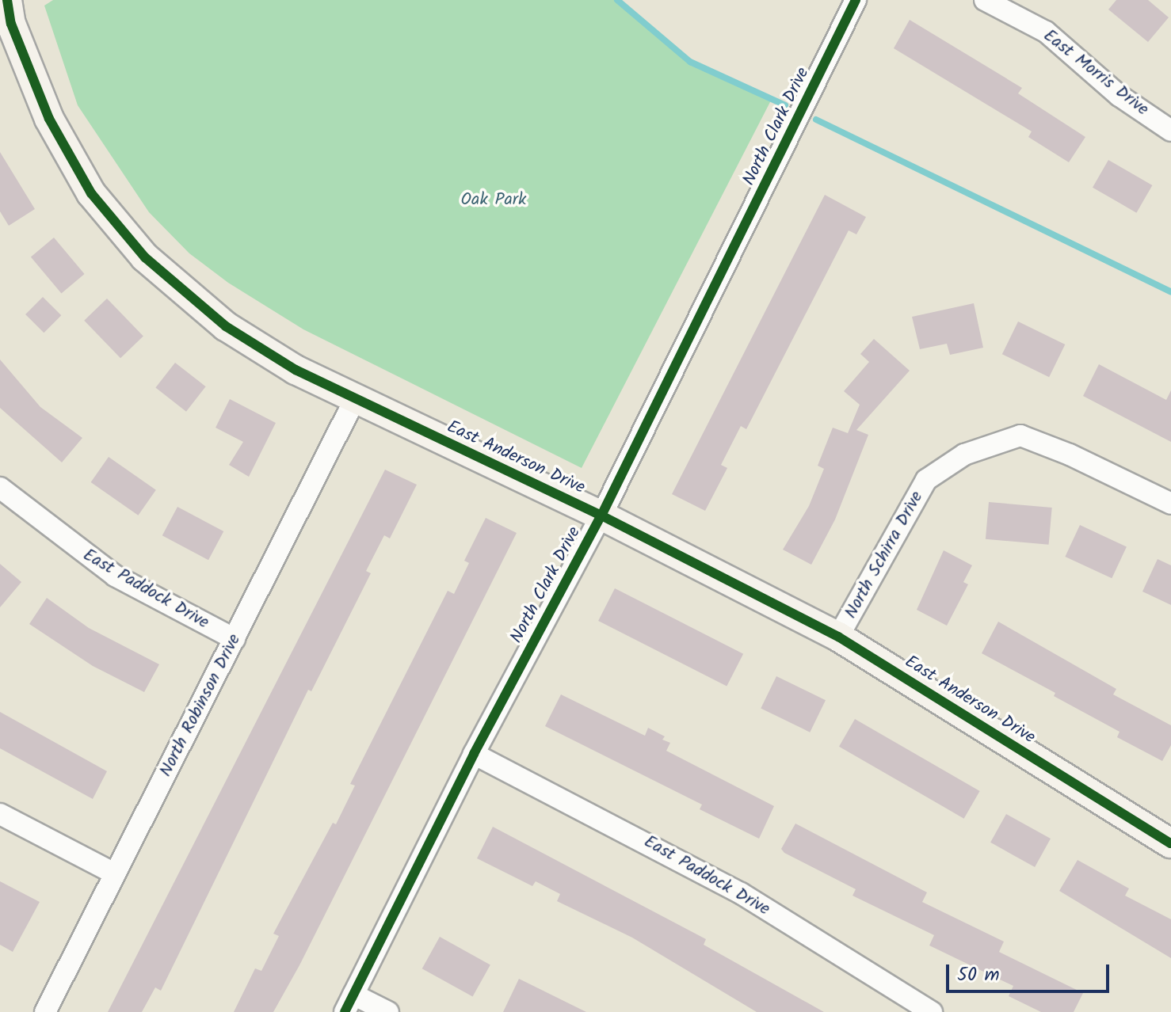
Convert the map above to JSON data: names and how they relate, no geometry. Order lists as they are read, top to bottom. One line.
{"streets":{"street":["East Morris Drive","North Clark Drive","East Anderson Drive","North Schirra Drive","East Paddock Drive","North Robinson Drive"]},"crossings":[["North Clark Drive","East Anderson Drive"],["North Clark Drive","East Paddock Drive"],["East Anderson Drive","North Schirra Drive"],["East Anderson Drive","North Robinson Drive"],["East Paddock Drive","North Robinson Drive"]],"parks":["Oak Park"],"scale_bar":"50 m"}
